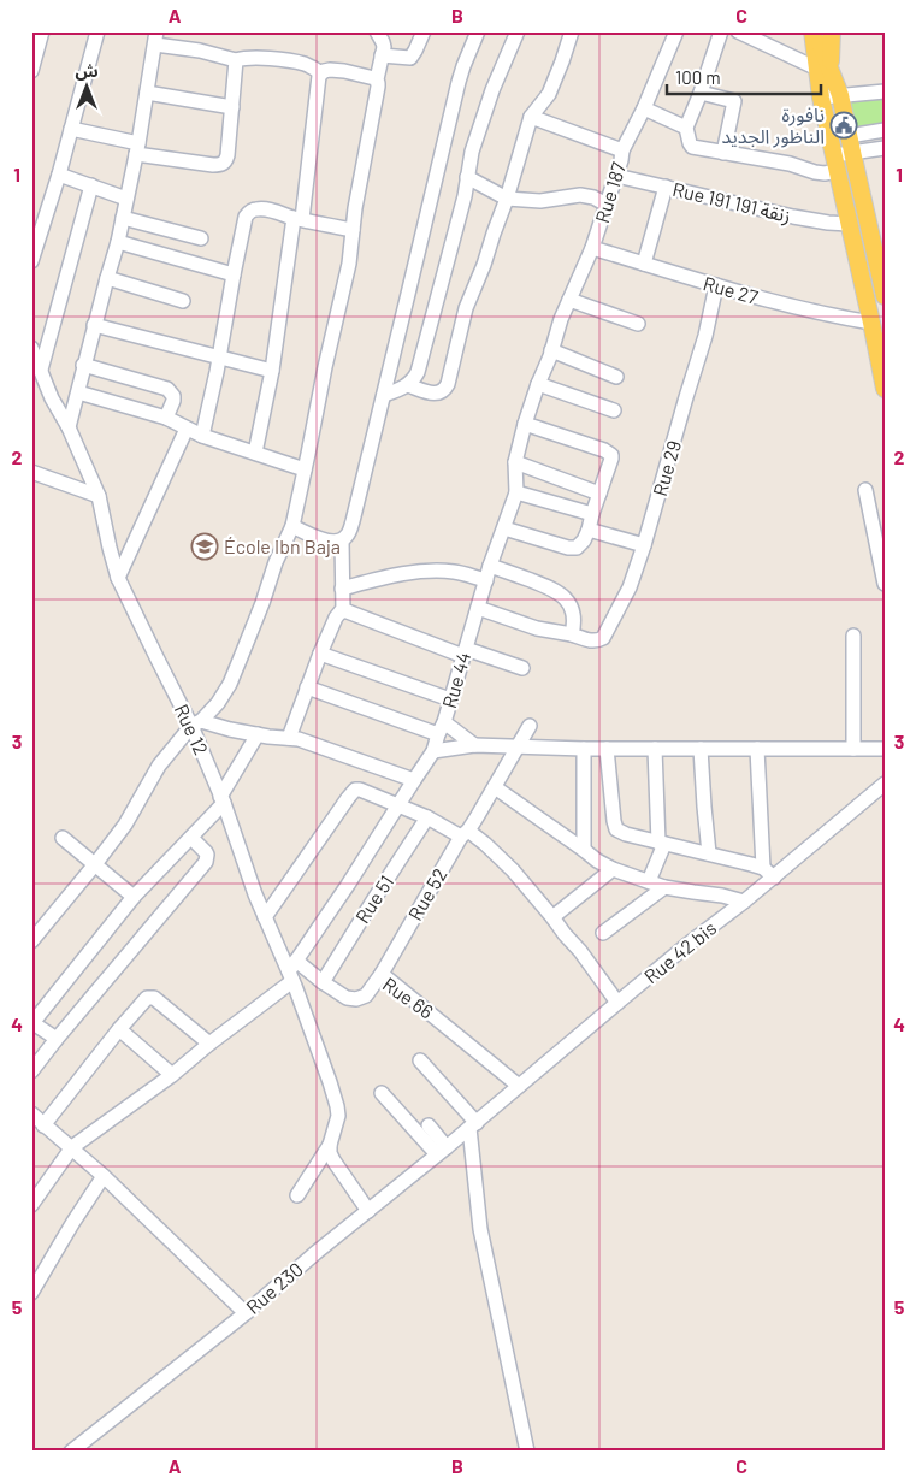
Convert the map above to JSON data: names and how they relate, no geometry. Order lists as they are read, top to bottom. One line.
{"streets":{"street":["Rue 187","Rue 191 زنقة 191","Rue 27","Rue 29","Rue 44","Rue 12","Rue 52","Rue 51","Rue 42 bis","Rue 66","Rue 230"]},"crossings":[["Rue 187","Rue 191 زنقة 191"],["Rue 187","Rue 27"],["Rue 187","Rue 44"],["Rue 27","Rue 29"],["Rue 44","Rue 12"],["Rue 44","Rue 66"],["Rue 12","Rue 66"],["Rue 52","Rue 66"],["Rue 51","Rue 66"],["Rue 42 bis","Rue 66"],["Rue 42 bis","Rue 230"]],"places":{"public building":["نافورة الناظور الجديد"],"school or university":["École Ibn Baja"]},"scale_bar":"100 m","north":"top","grid":{"columns":["A","B","C"],"rows":["1","2","3","4","5"]}}
